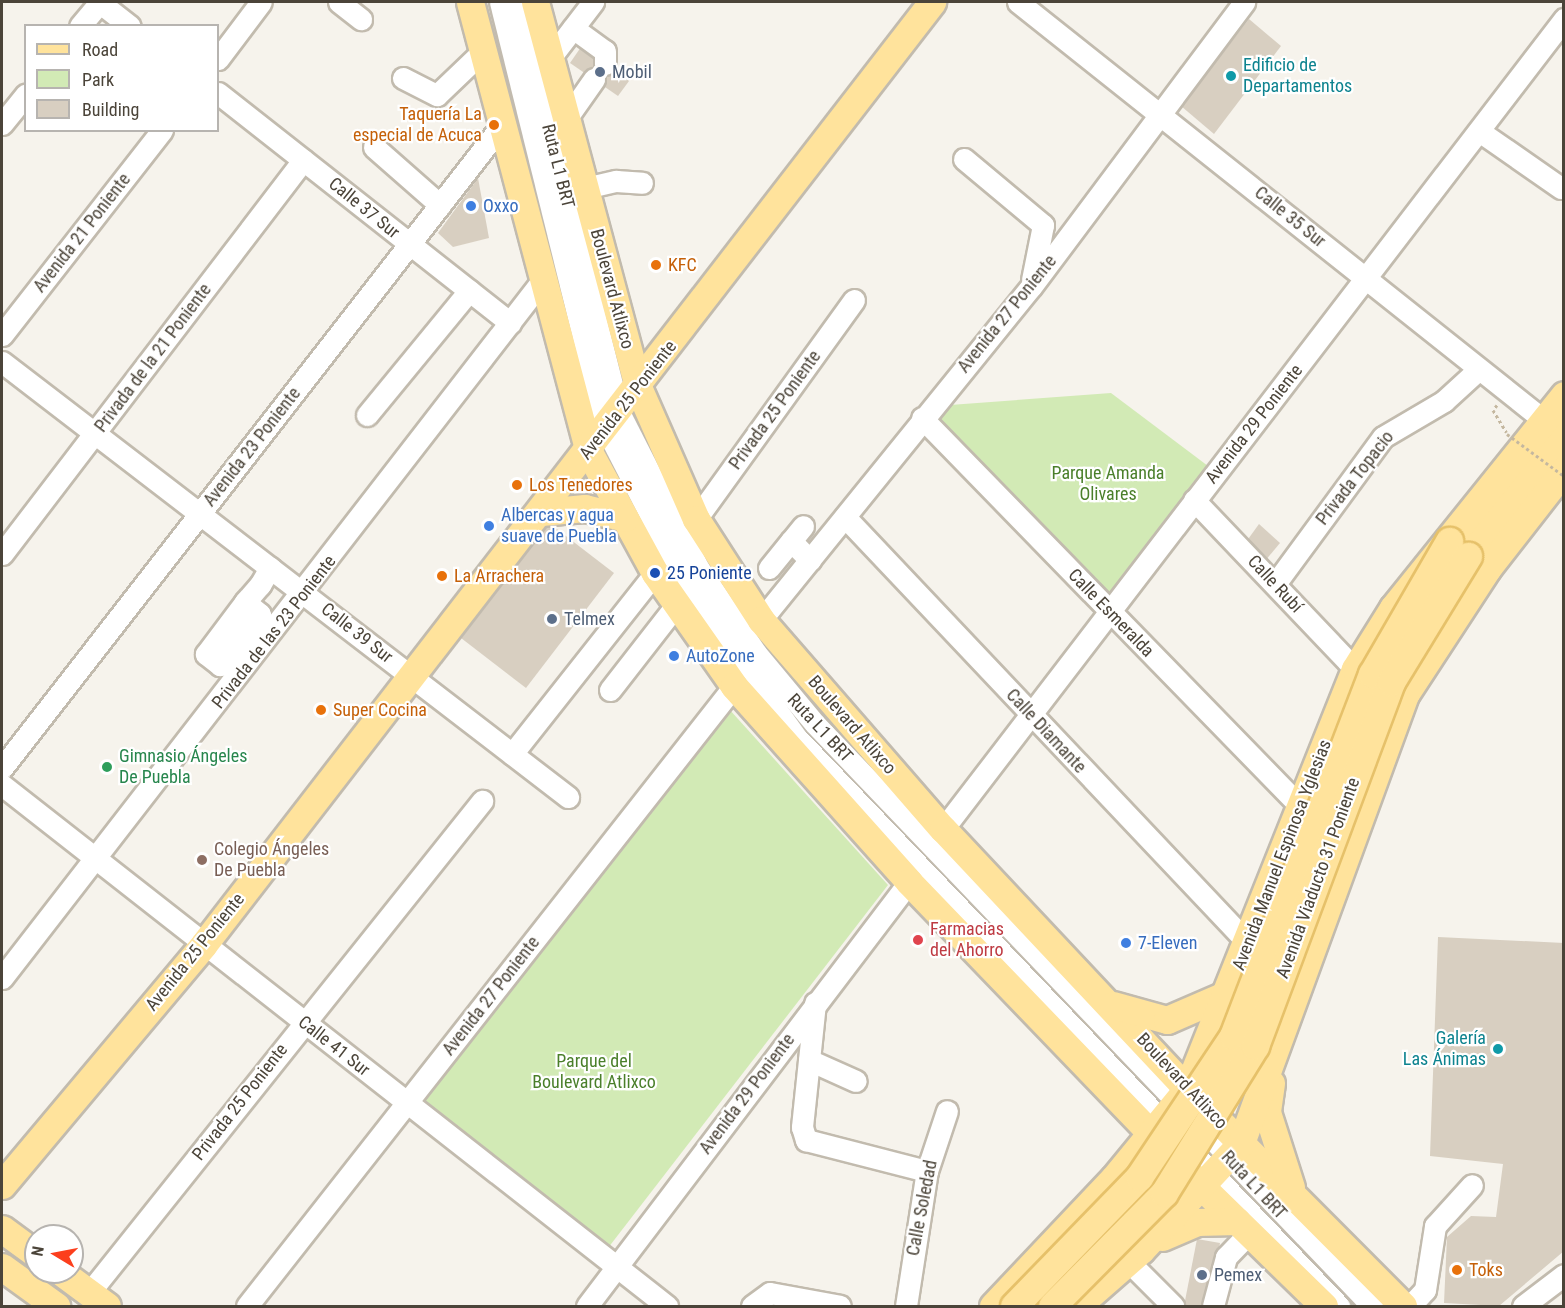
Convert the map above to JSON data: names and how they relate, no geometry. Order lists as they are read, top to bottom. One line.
{"streets":{"main road":["Boulevard Atlixco","Avenida 25 Poniente","Avenida Manuel Espinosa Yglesias","Avenida Viaducto 31 Poniente"],"street":["Ruta L1 BRT","Calle 37 Sur","Calle 35 Sur","Avenida 21 Poniente","Avenida 27 Poniente","Privada de la 21 Poniente","Privada 25 Poniente","Avenida 29 Poniente","Avenida 23 Poniente","Privada Topacio","Calle Rubí","Calle Esmeralda","Privada de las 23 Poniente","Calle 39 Sur","Calle Diamante","Calle 41 Sur","Calle Soledad"]},"crossings":[["Ruta L1 BRT","Boulevard Atlixco"],["Ruta L1 BRT","Avenida 25 Poniente"],["Ruta L1 BRT","Avenida Manuel Espinosa Yglesias"],["Calle 37 Sur","Privada de la 21 Poniente"],["Calle 37 Sur","Avenida 23 Poniente"],["Calle 37 Sur","Privada de las 23 Poniente"],["Calle 35 Sur","Avenida 27 Poniente"],["Calle 35 Sur","Avenida 29 Poniente"],["Calle 35 Sur","Privada Topacio"],["Calle 35 Sur","Avenida Manuel Espinosa Yglesias"],["Boulevard Atlixco","Avenida 27 Poniente"],["Boulevard Atlixco","Avenida 25 Poniente"],["Boulevard Atlixco","Privada 25 Poniente"],["Boulevard Atlixco","Avenida 29 Poniente"],["Boulevard Atlixco","Avenida 23 Poniente"],["Boulevard Atlixco","Privada de las 23 Poniente"],["Boulevard Atlixco","Avenida Manuel Espinosa Yglesias"],["Avenida 27 Poniente","Calle Esmeralda"],["Avenida 27 Poniente","Calle Diamante"],["Avenida 27 Poniente","Calle 41 Sur"],["Privada de la 21 Poniente","Calle 39 Sur"],["Avenida 25 Poniente","Calle 39 Sur"],["Avenida 25 Poniente","Calle 41 Sur"],["Privada 25 Poniente","Calle 41 Sur"],["Avenida 29 Poniente","Calle Rubí"],["Avenida 29 Poniente","Calle Esmeralda"],["Avenida 29 Poniente","Calle Diamante"],["Avenida 29 Poniente","Calle 41 Sur"],["Avenida 23 Poniente","Calle 39 Sur"],["Privada Topacio","Calle Rubí"],["Calle Rubí","Avenida Manuel Espinosa Yglesias"],["Calle Esmeralda","Avenida Manuel Espinosa Yglesias"],["Privada de las 23 Poniente","Calle 39 Sur"],["Privada de las 23 Poniente","Calle 41 Sur"],["Calle Diamante","Avenida Manuel Espinosa Yglesias"],["Avenida Manuel Espinosa Yglesias","Avenida Viaducto 31 Poniente"]],"parks":["Parque Amanda Olivares","Parque del Boulevard Atlixco"],"places":["Mobil","Edificio de Departamentos","Taquería La especial de Acuca","Oxxo","KFC","Los Tenedores","Albercas y agua suave de Puebla","25 Poniente","La Arrachera","Telmex","AutoZone","Super Cocina","Gimnasio Ángeles De Puebla","Colegio Ángeles De Puebla","Farmacias del Ahorro","7-Eleven","Galería Las Ánimas","Toks","Pemex"],"legend":["Road","Park","Building"],"north":"left"}
